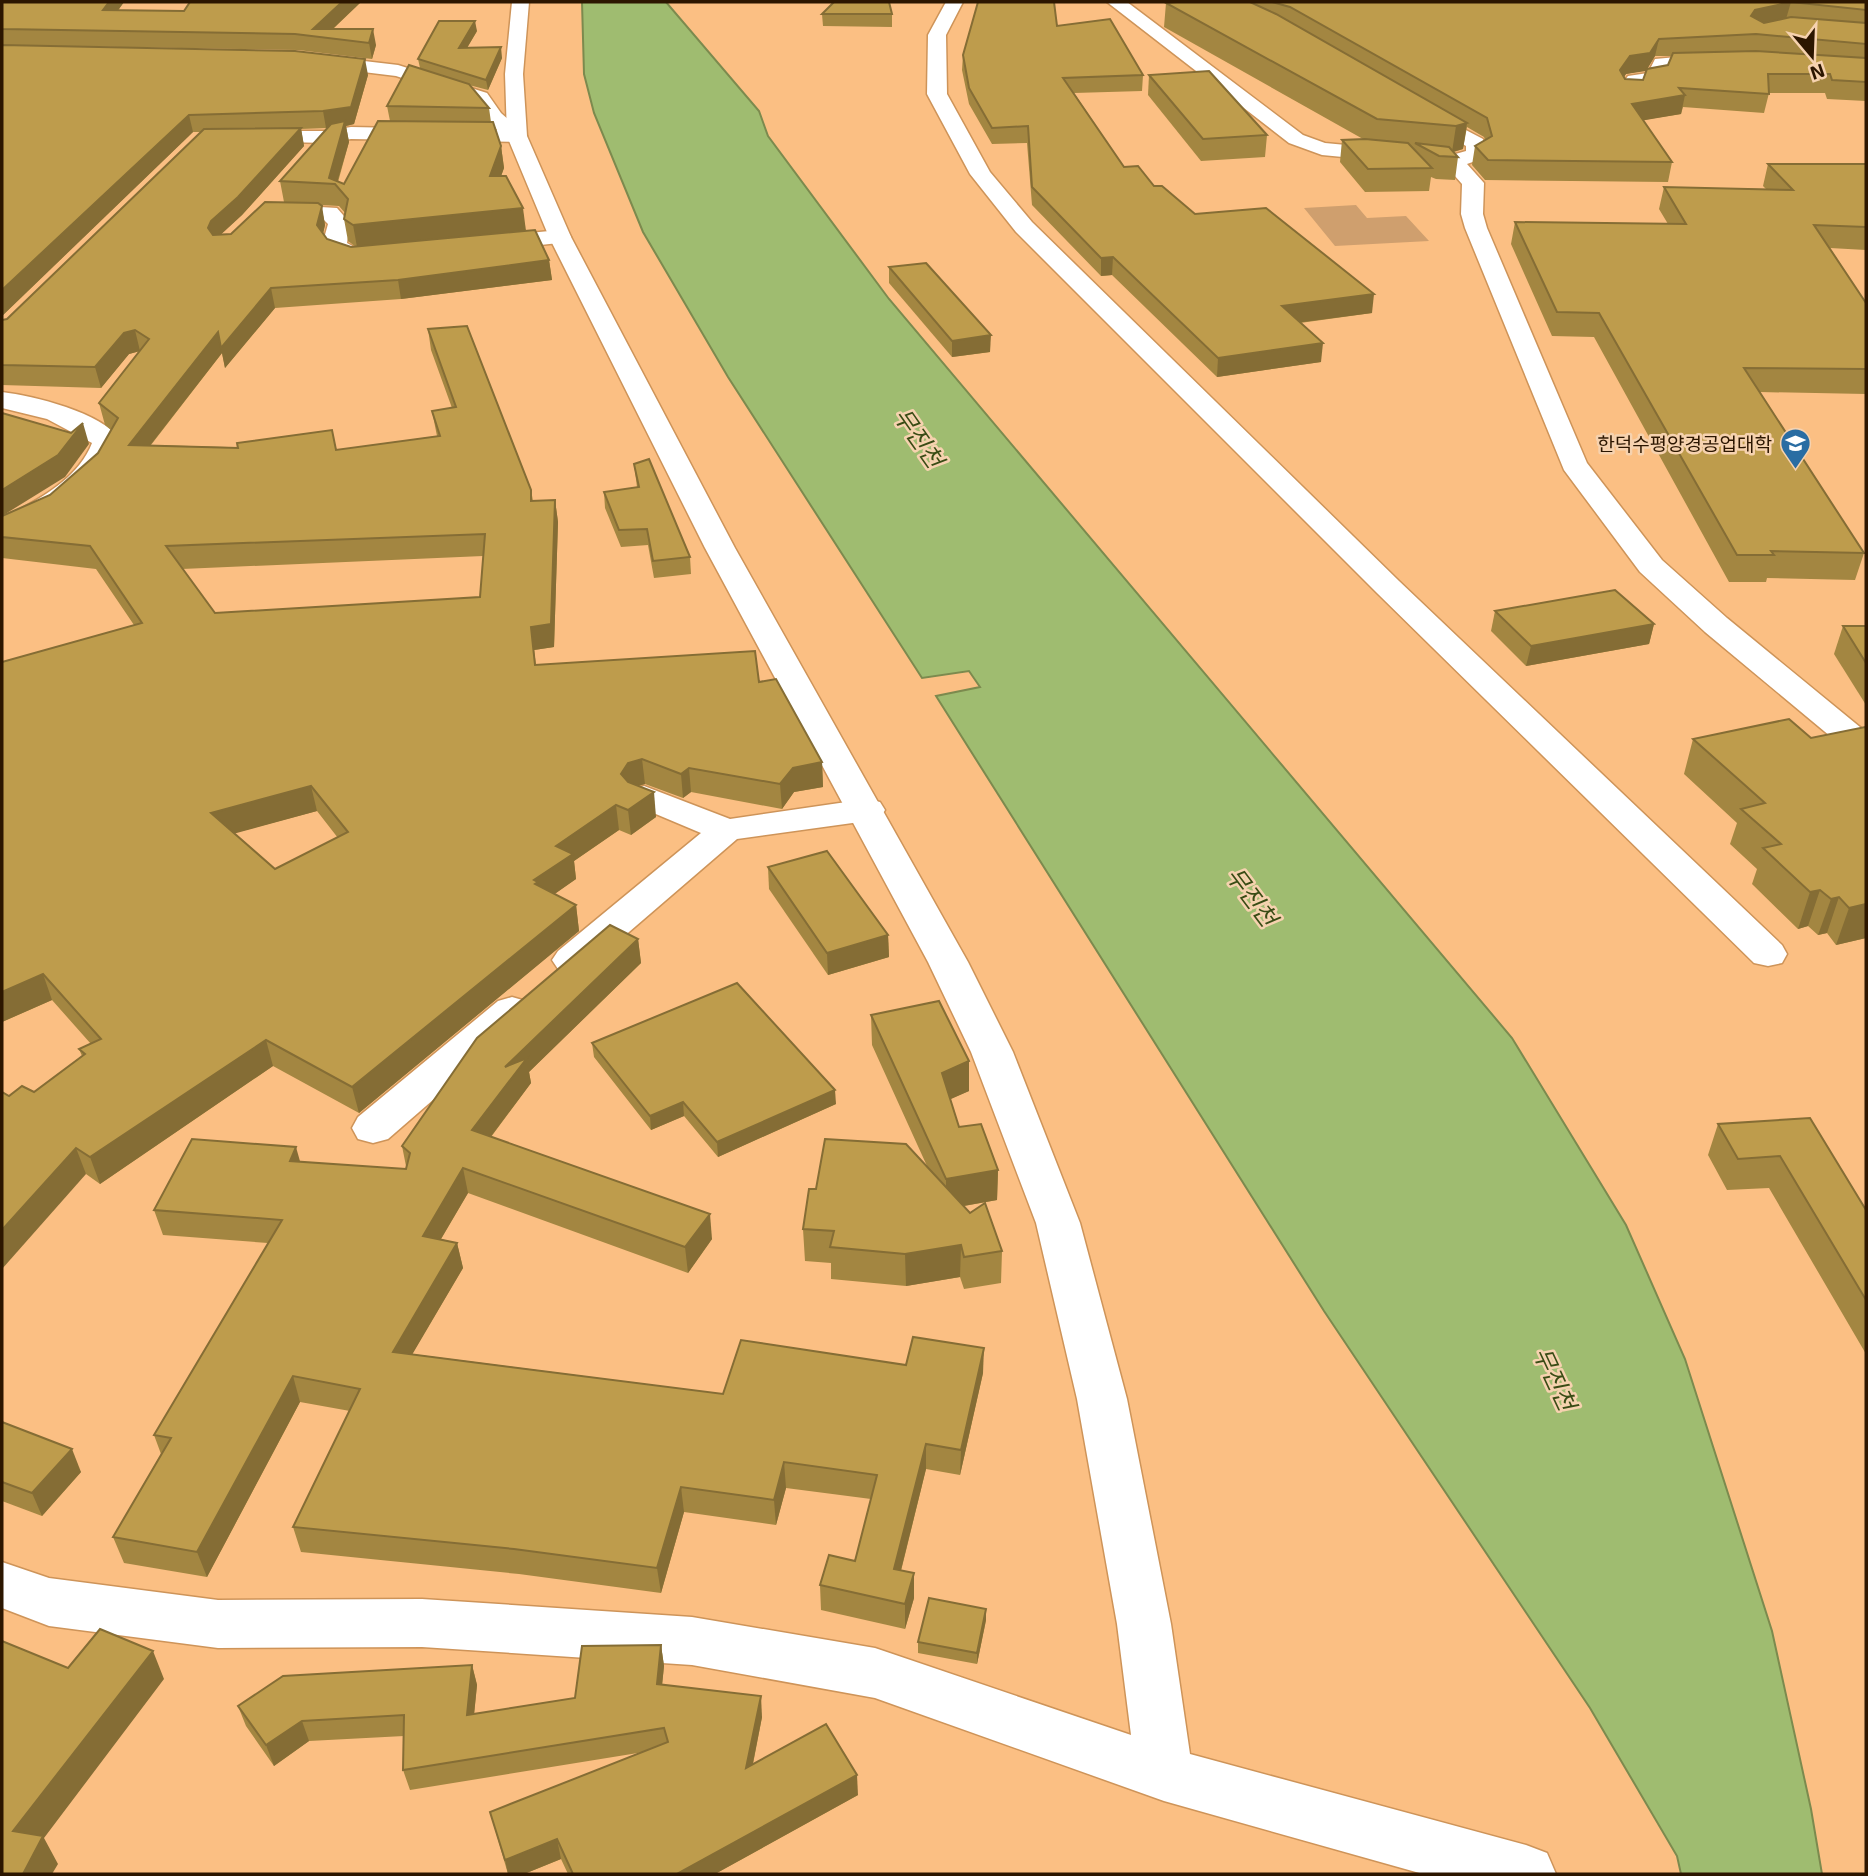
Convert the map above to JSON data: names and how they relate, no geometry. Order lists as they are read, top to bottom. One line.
{"water":["무진천"],"places":{"school or university":["한덕수평양경공업대학"]},"north":"bottom"}
